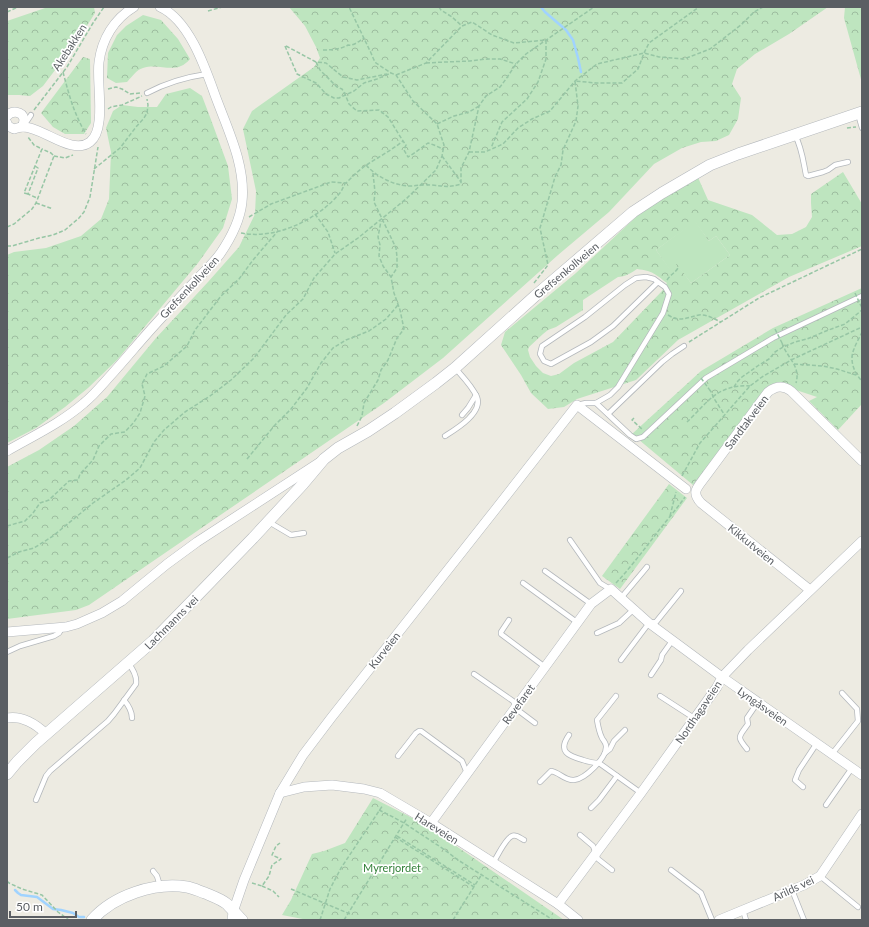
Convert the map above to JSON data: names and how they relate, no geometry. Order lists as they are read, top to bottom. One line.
{"streets":{"street":["Grefsenkollveien","Sandtakveien","Kikkutveien","Lachmanns vei","Kurveien","Revefaret","Lyngåsveien","Nordhagaveien","Hareveien","Arilds vei"],"path":["Akebakken"]},"crossings":[["Grefsenkollveien","Lachmanns vei"],["Sandtakveien","Kikkutveien"],["Kikkutveien","Nordhagaveien"],["Kurveien","Hareveien"],["Revefaret","Lyngåsveien"],["Revefaret","Hareveien"],["Lyngåsveien","Nordhagaveien"],["Nordhagaveien","Hareveien"]],"parks":["Myrerjordet"],"scale_bar":"50 m"}
